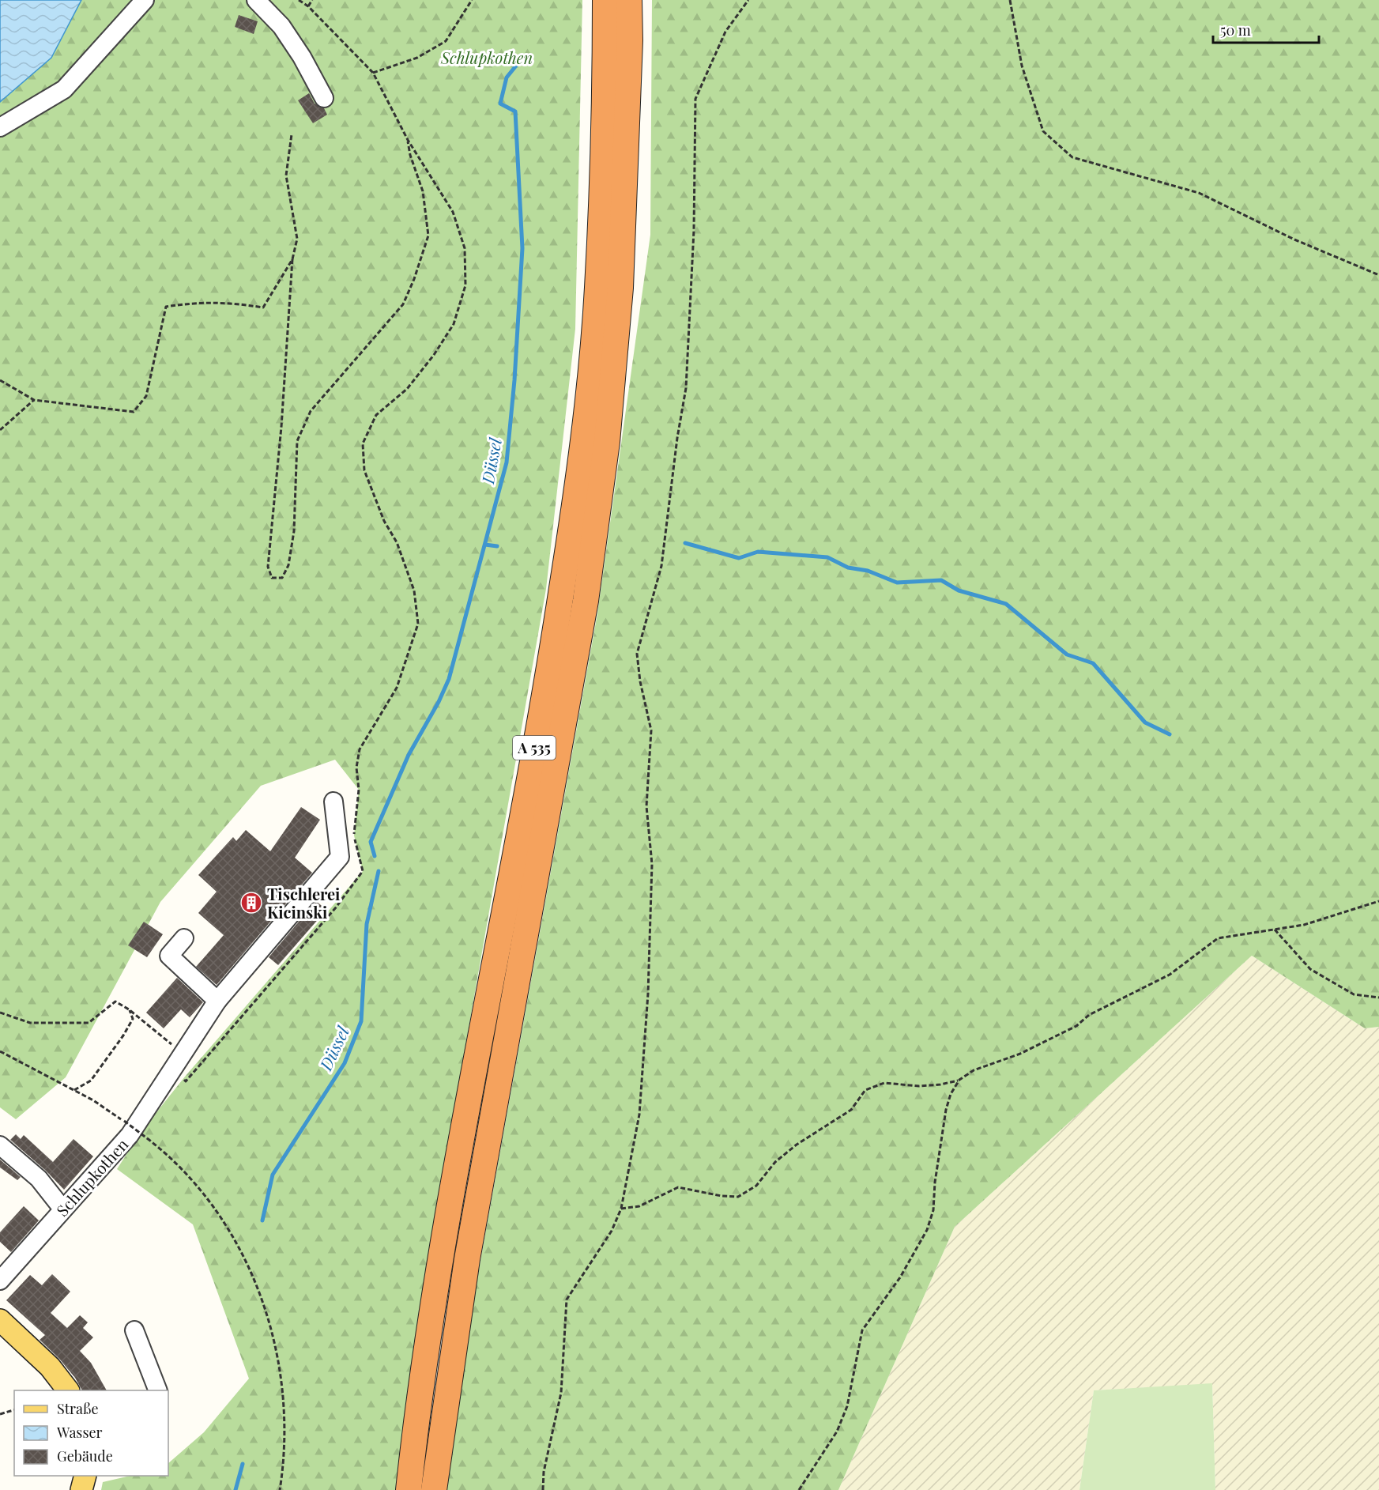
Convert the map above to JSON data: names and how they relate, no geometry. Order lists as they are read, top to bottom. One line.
{"streets":{"highway":["A 535"],"lane":["Schlupkothen"]},"water":["Düssel"],"parks":["Schlupkothen"],"places":{"building":["Tischlerei Kicinski"]},"legend":["Straße","Wasser","Gebäude"],"scale_bar":"50 m"}
